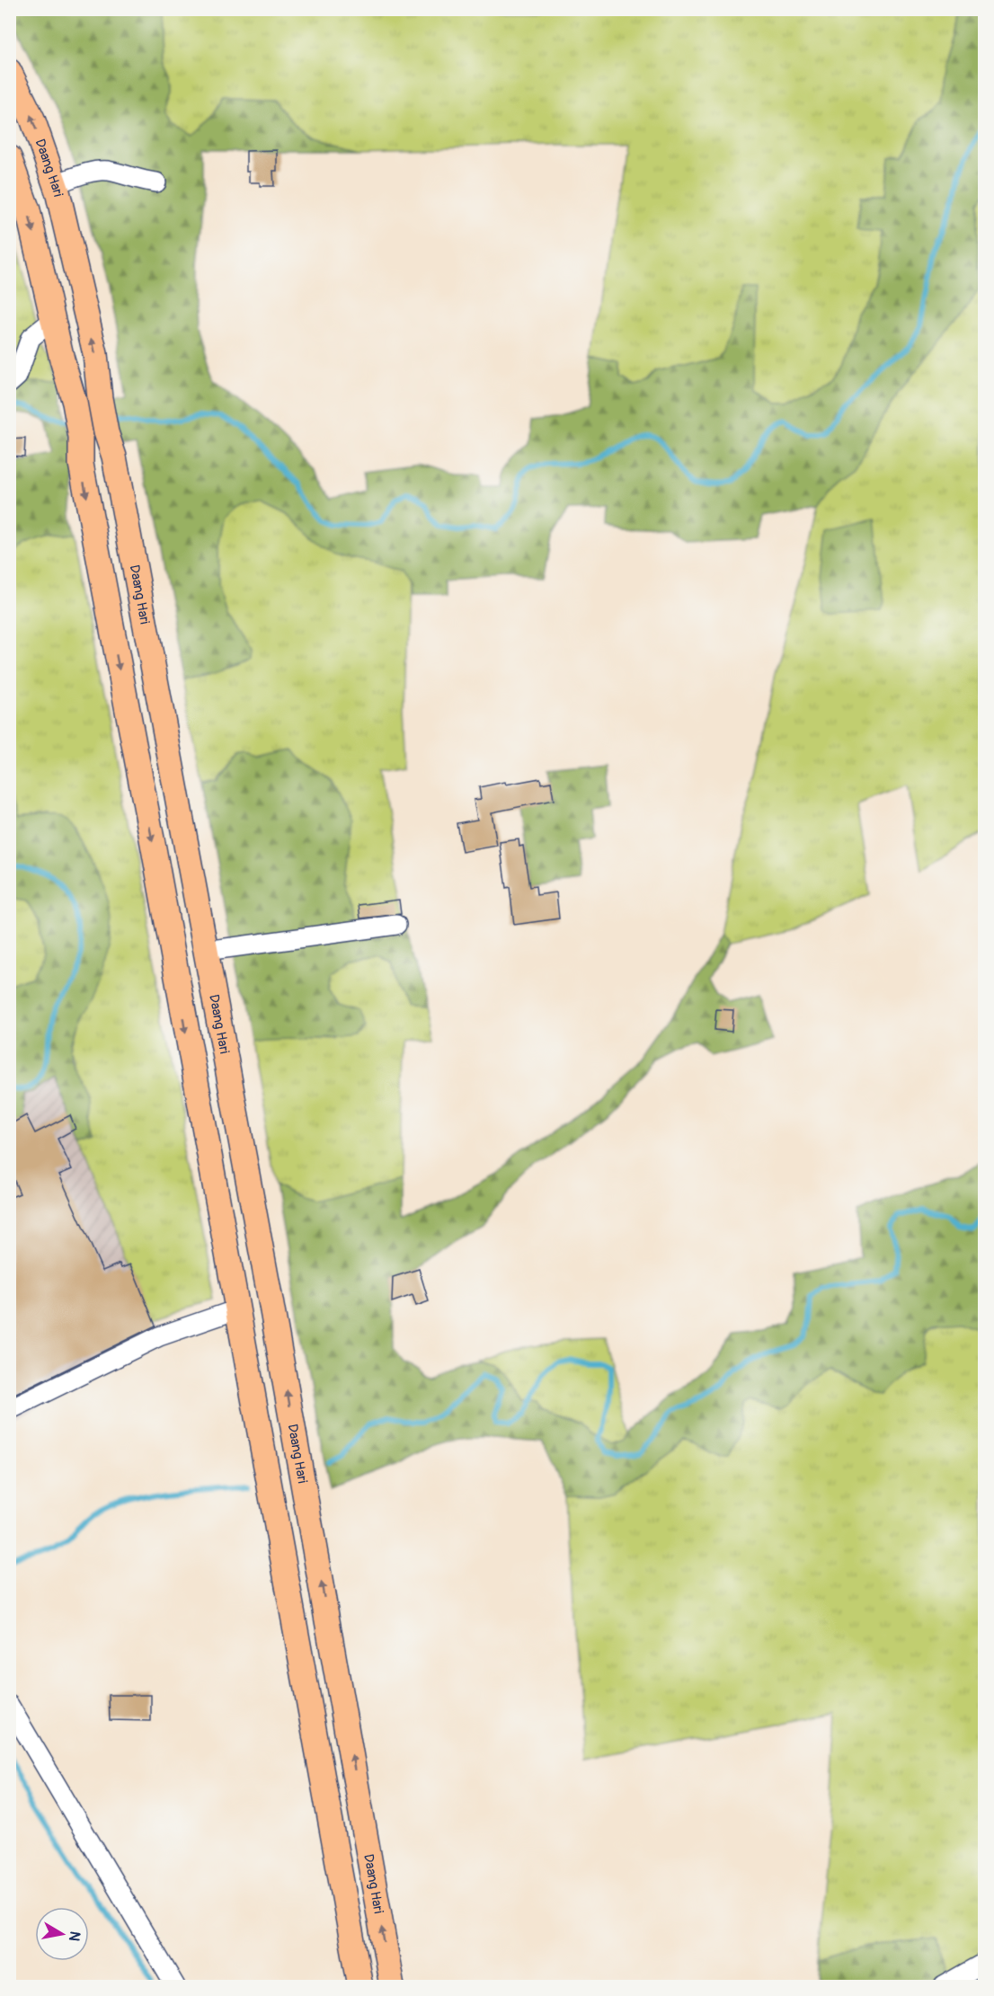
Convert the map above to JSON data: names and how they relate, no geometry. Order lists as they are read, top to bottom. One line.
{"streets":{"main road":["Daang Hari"]},"north":"right"}
